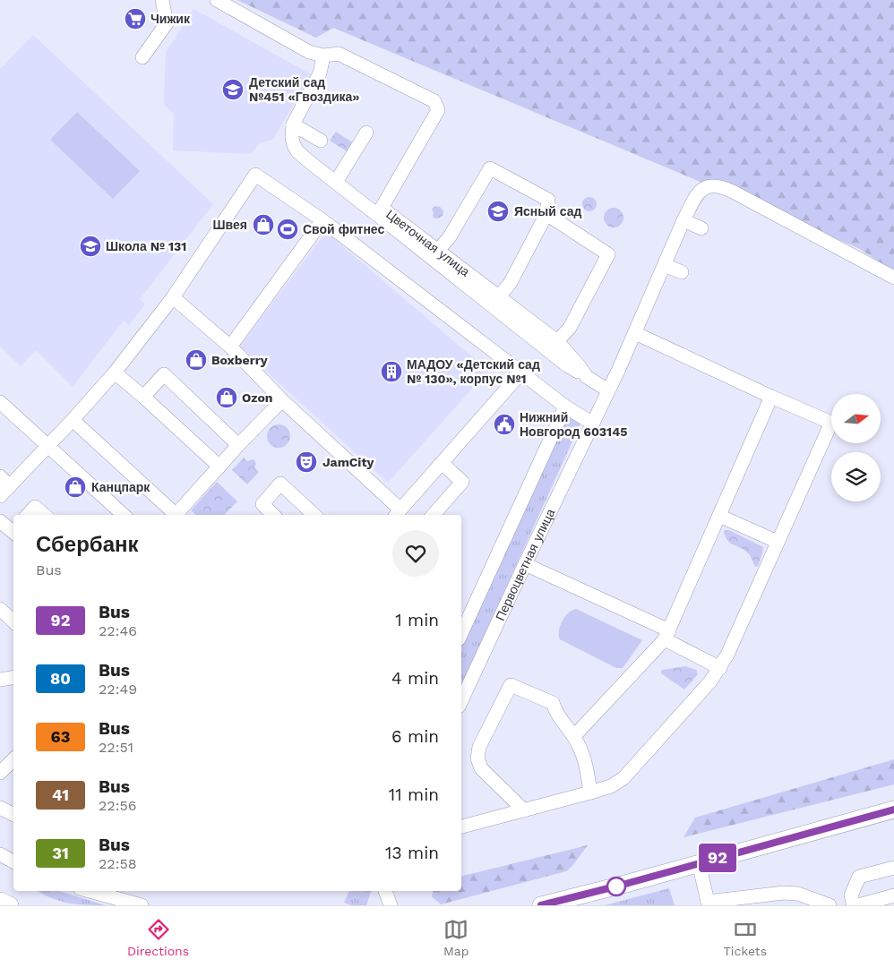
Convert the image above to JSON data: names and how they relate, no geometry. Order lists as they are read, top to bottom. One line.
{"streets":{"street":["Цветочная улица","Первоцветная улица"]},"crossings":[["Цветочная улица","Первоцветная улица"]],"places":{"supermarket":["Чижик"],"school or university":["Детский сад №451 «Гвоздика»","Ясный сад","Школа № 131"],"shop":["Швея","Boxberry","Ozon","Канцпарк"],"sports":["Свой фитнес"],"building":["МАДОУ «Детский сад № 130», корпус №1"],"public building":["Нижний Новгород 603145"],"theatre":["JamCity"]},"lines":["bus line 92"],"north":"right","page":{"on_map":"92","heading":["Сбербанк","Bus"],"list":[{"mark":"92","name":"Bus","note":"22:46","value":"1 min"},{"mark":"80","name":"Bus","note":"22:49","value":"4 min"},{"mark":"63","name":"Bus","note":"22:51","value":"6 min"},{"mark":"41","name":"Bus","note":"22:56","value":"11 min"},{"mark":"31","name":"Bus","note":"22:58","value":"13 min"}],"tabs":["Directions","Map","Tickets"]}}
